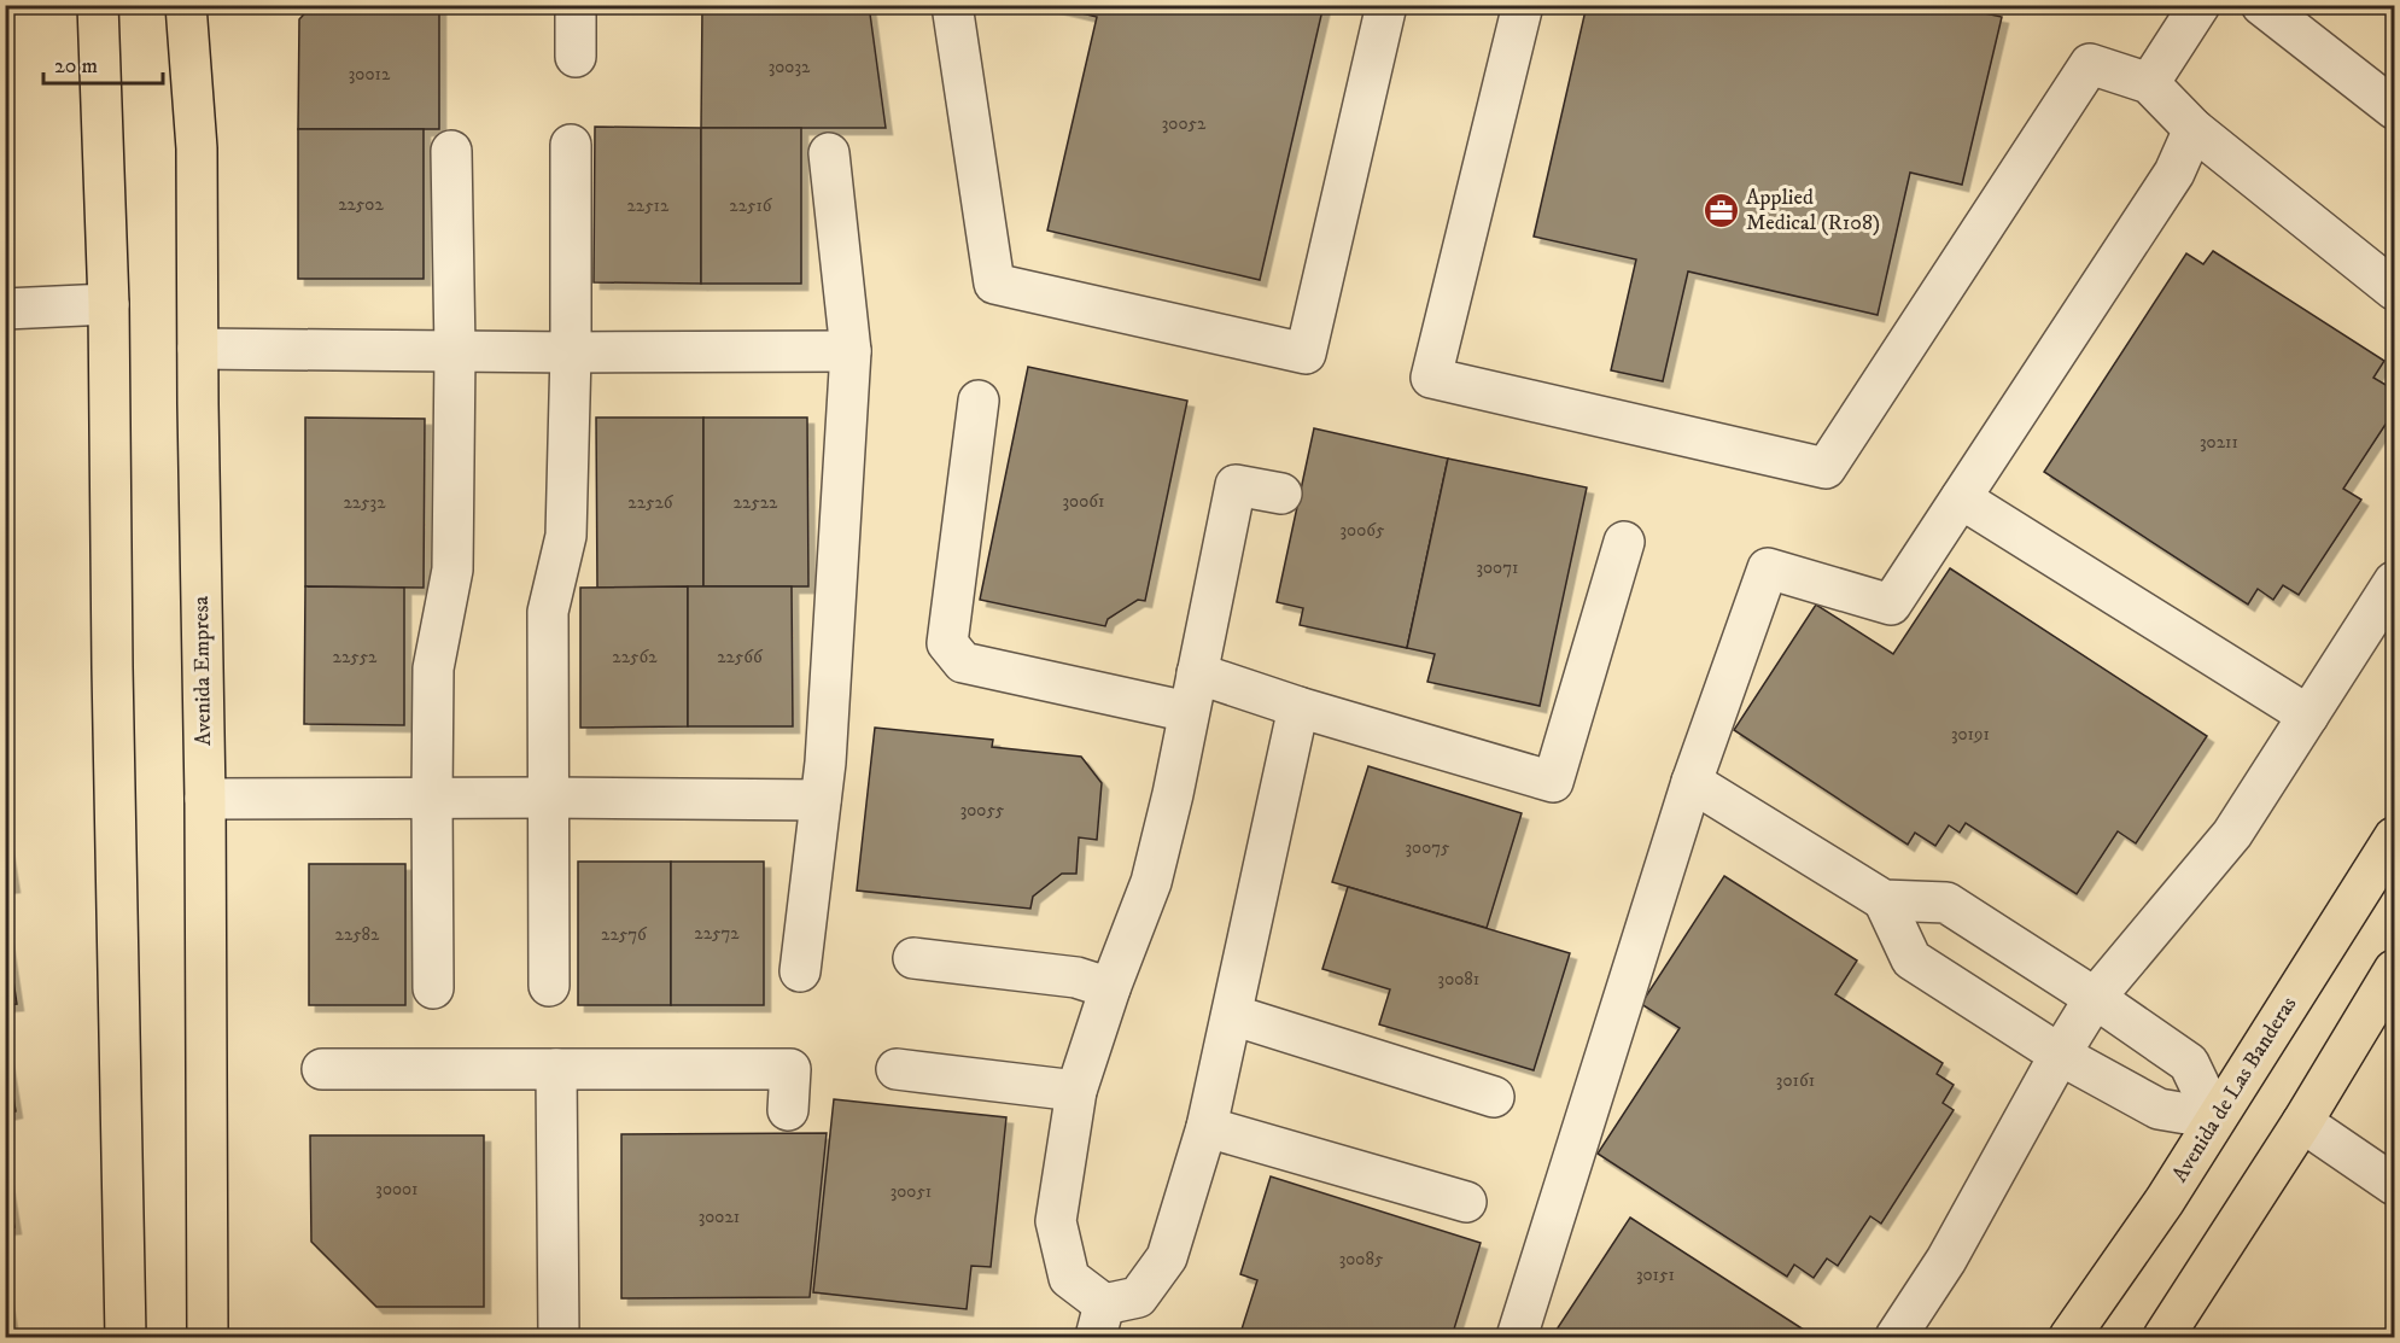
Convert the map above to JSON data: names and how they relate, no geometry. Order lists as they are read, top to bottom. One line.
{"streets":{"main road":["Avenida Empresa","Avenida de Las Banderas"]},"places":{"office":["Applied Medical (R108)"]},"house_numbers":["30032","30012","30052","22502","22512","22516","30211","30061","22532","22526","22522","30065","30071","22552","22562","22566","30191","30055","30075","22572","22582","22576","30081","30161","30001","30051","30021","30085","30151"],"scale_bar":"20 m"}
